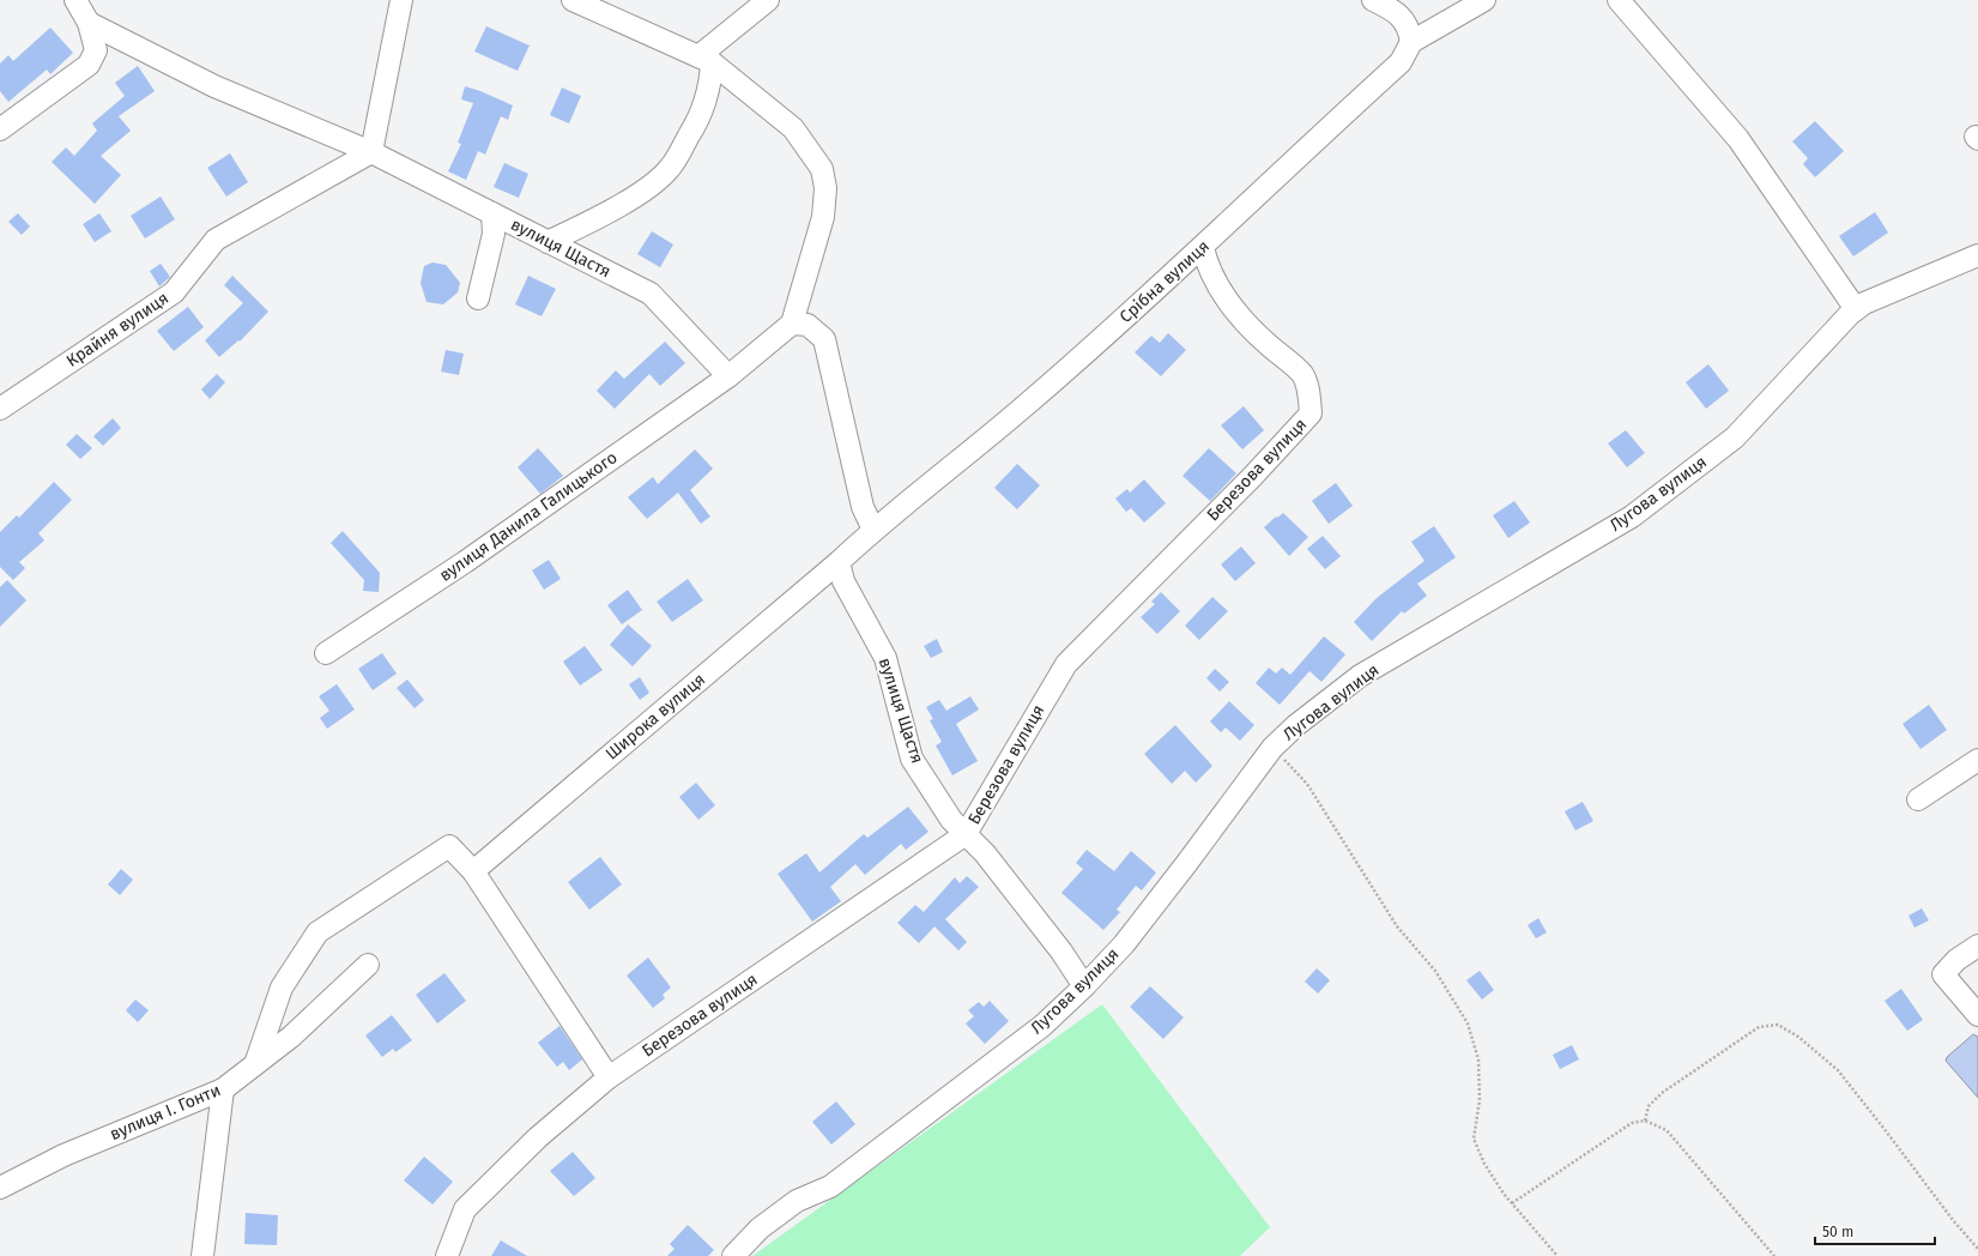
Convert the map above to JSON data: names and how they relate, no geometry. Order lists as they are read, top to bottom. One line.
{"streets":{"street":["вулиця Щастя","Срібна вулиця","Крайня вулиця","Березова вулиця","Лугова вулиця","вулиця Данила Галицького","Широка вулиця","вулиця І. Гонти"]},"crossings":[["вулиця Щастя","Срібна вулиця"],["вулиця Щастя","Крайня вулиця"],["вулиця Щастя","Березова вулиця"],["вулиця Щастя","Лугова вулиця"],["вулиця Щастя","вулиця Данила Галицького"],["вулиця Щастя","Широка вулиця"],["Срібна вулиця","Березова вулиця"],["Срібна вулиця","Широка вулиця"]],"scale_bar":"50 m"}
